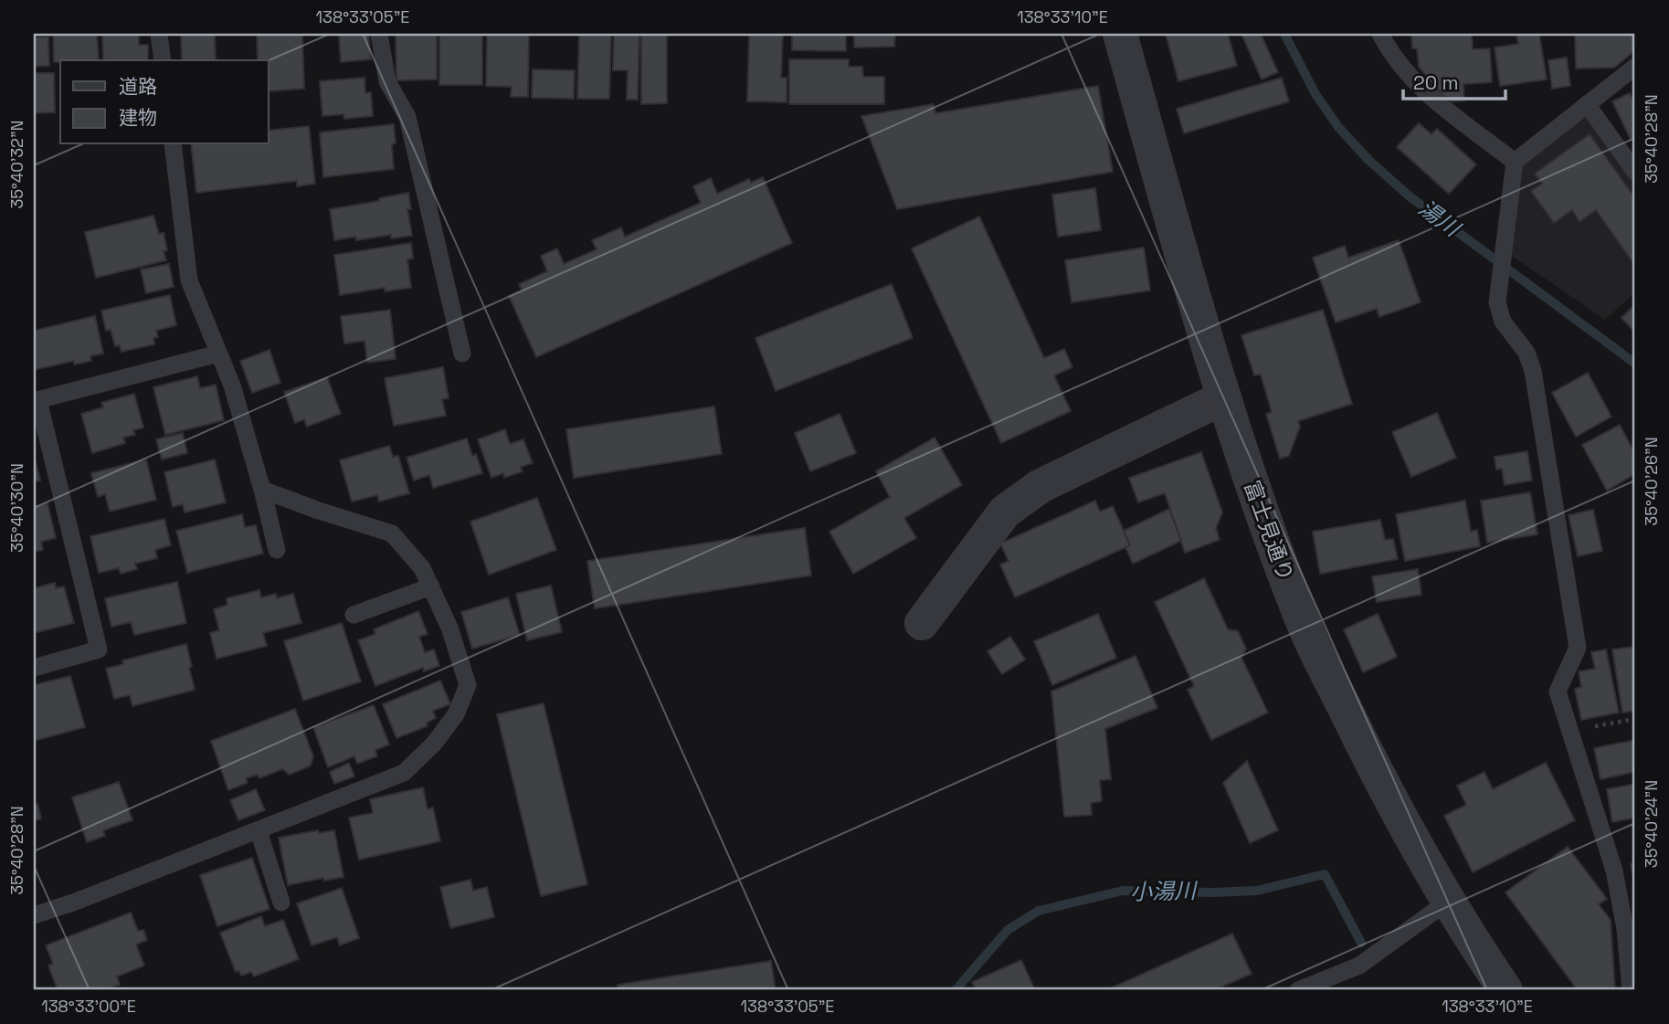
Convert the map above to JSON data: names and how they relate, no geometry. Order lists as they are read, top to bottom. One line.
{"streets":{"street":["富士見通り"]},"water":["湯川","小湯川"],"legend":["道路","建物"],"scale_bar":"20 m","coordinates":["138°33'05\"E","138°33'10\"E","35°40'28\"N","35°40'32\"N","35°40'26\"N","35°40'30\"N","35°40'24\"N","138°33'00\"E"]}
